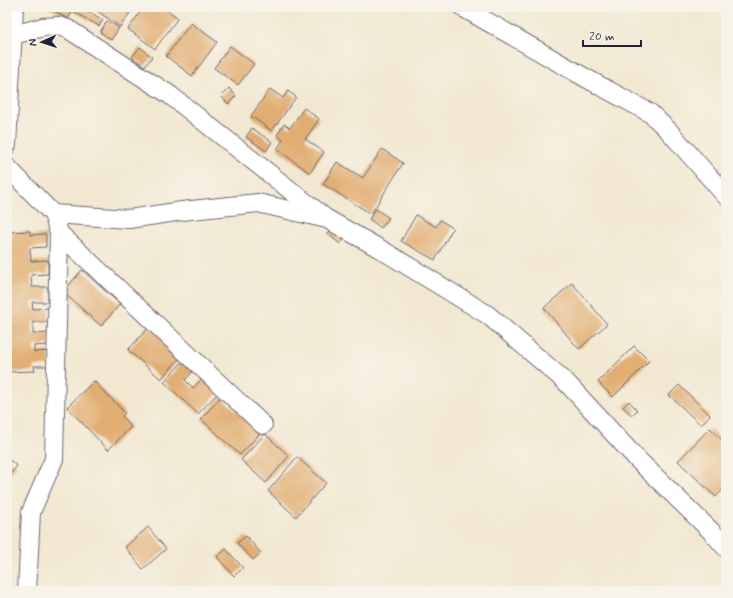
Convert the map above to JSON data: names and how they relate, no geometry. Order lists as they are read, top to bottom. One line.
{"scale_bar":"20 m","north":"left"}
